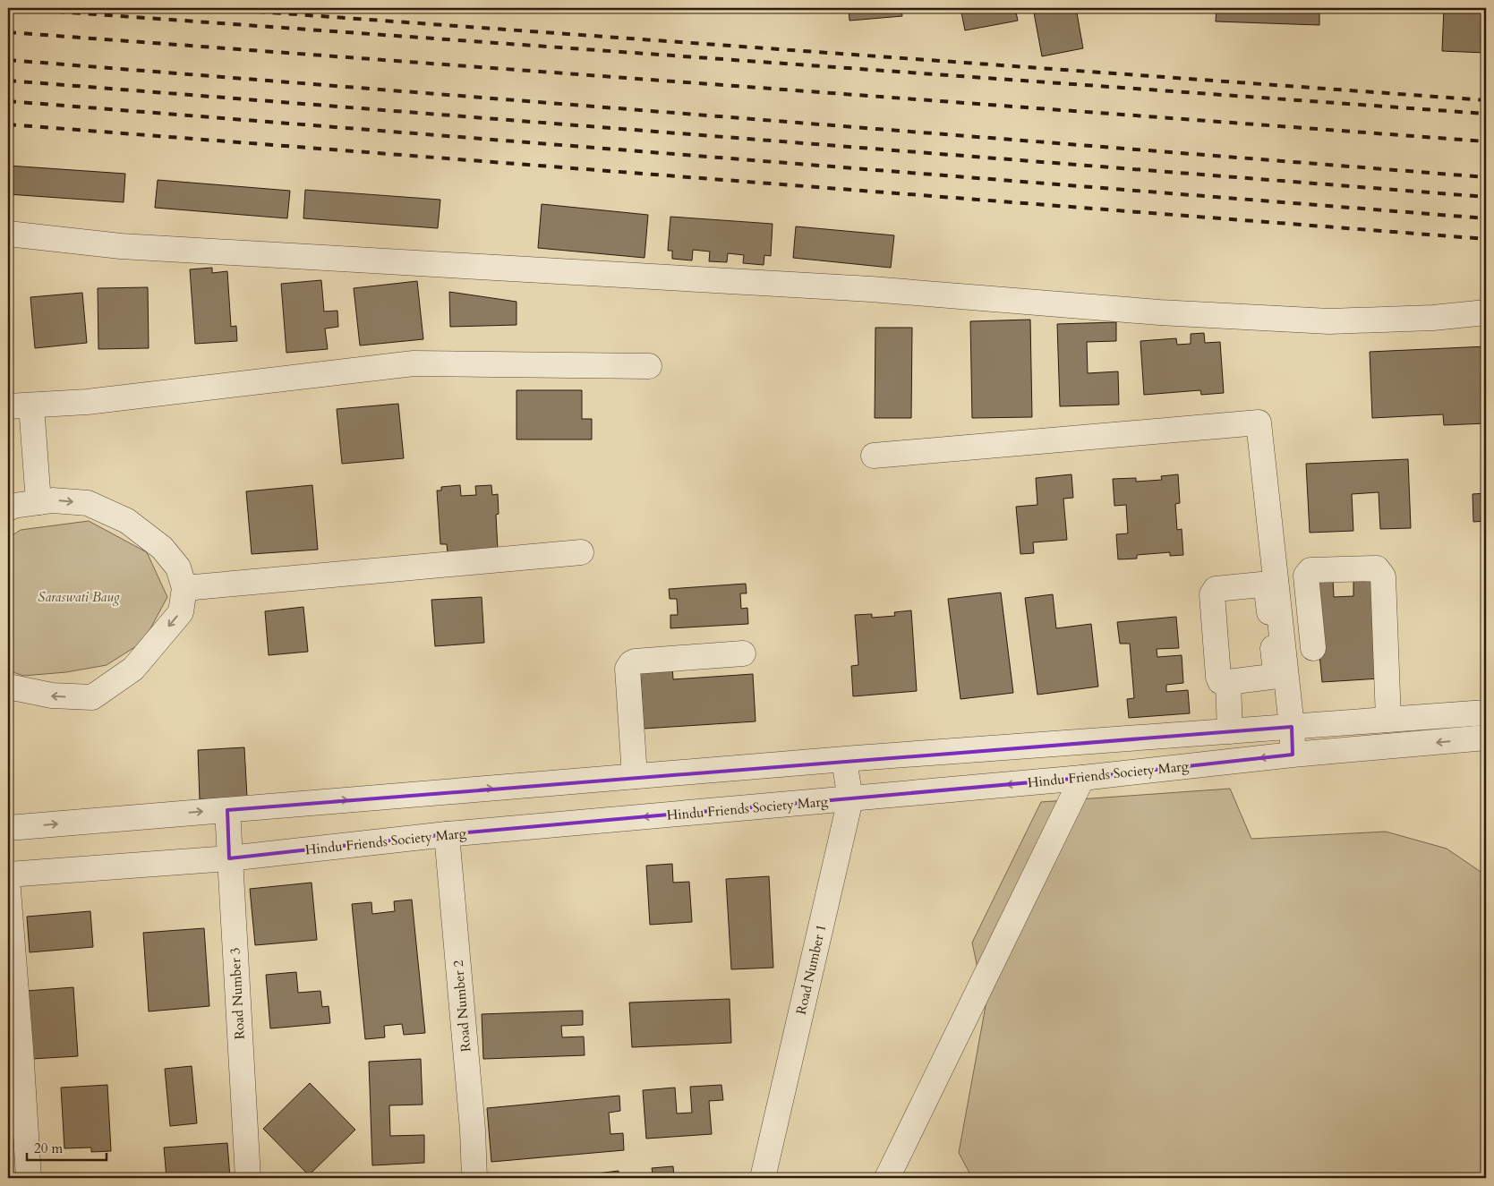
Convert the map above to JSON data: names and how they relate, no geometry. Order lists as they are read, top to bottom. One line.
{"streets":{"street":["Hindu Friends Society Marg","Road Number 1","Road Number 3","Road Number 2"]},"crossings":[["Hindu Friends Society Marg","Road Number 1"],["Hindu Friends Society Marg","Road Number 3"],["Hindu Friends Society Marg","Road Number 2"]],"parks":["Saraswati Baug"],"scale_bar":"20 m"}
